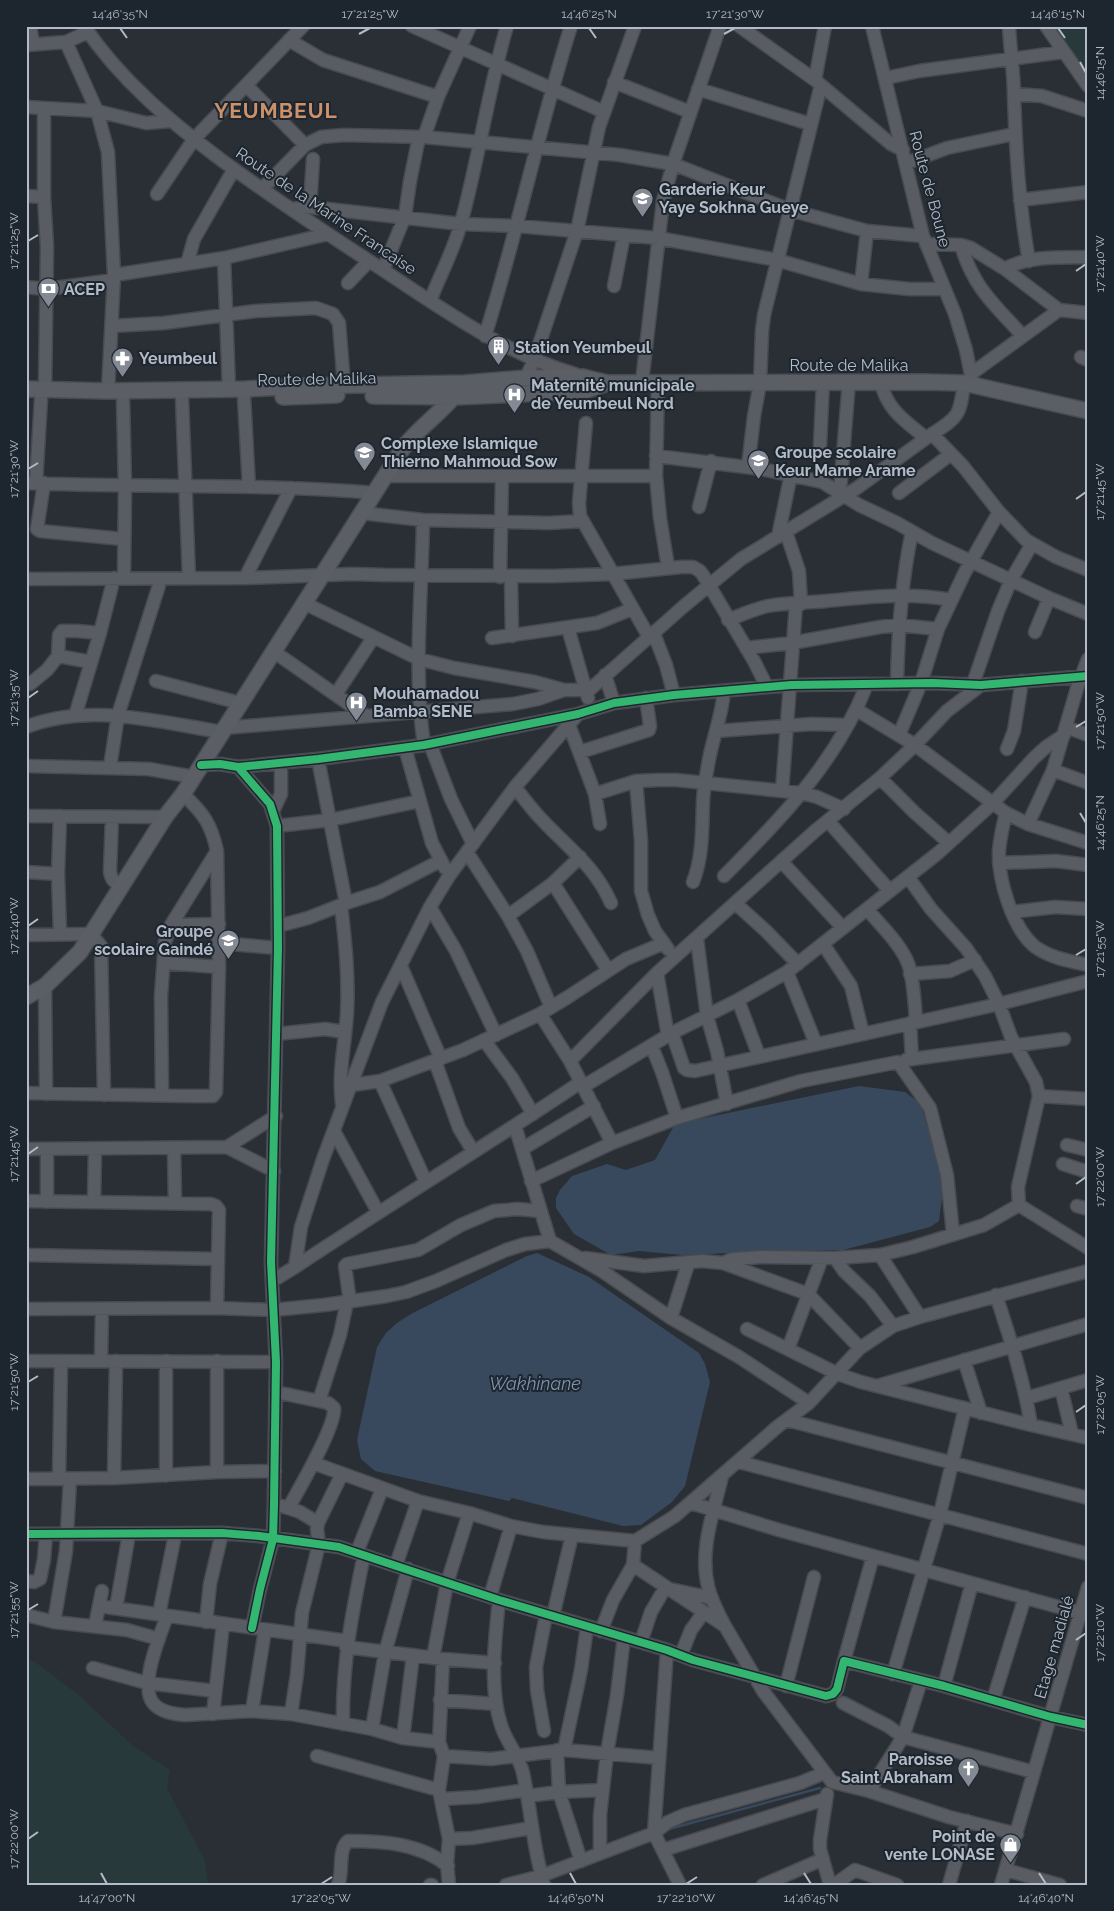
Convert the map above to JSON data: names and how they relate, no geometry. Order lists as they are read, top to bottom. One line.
{"streets":{"main road":["Route de Malika"],"street":["Route de Boune","Route de la Marine Francaise","Etage madialé"]},"crossings":[["Route de Boune","Route de Malika"],["Route de la Marine Francaise","Route de Malika"]],"districts":["YEUMBEUL"],"water":["Wakhinane"],"places":{"school or university":["Garderie Keur Yaye Sokhna Gueye","Complexe Islamique Thierno Mahmoud Sow","Groupe scolaire Keur Mame Arame","Groupe scolaire Gaindé"],"bank":["ACEP"],"building":["Station Yeumbeul"],"pharmacy":["Yeumbeul"],"hospital":["Maternité municipale de Yeumbeul Nord","Mouhamadou Bamba SENE"],"church":["Paroisse Saint Abraham"],"shop":["Point de vente LONASE"]},"coordinates":["14°46'35\"N","17°21'25\"W","14°46'25\"N","17°21'30\"W","14°46'15\"N","17°21'40\"W","17°21'45\"W","17°21'35\"W","17°21'50\"W","17°21'55\"W","17°22'00\"W","17°22'05\"W","17°22'10\"W","14°47'00\"N","14°46'50\"N","14°46'45\"N","14°46'40\"N"]}
